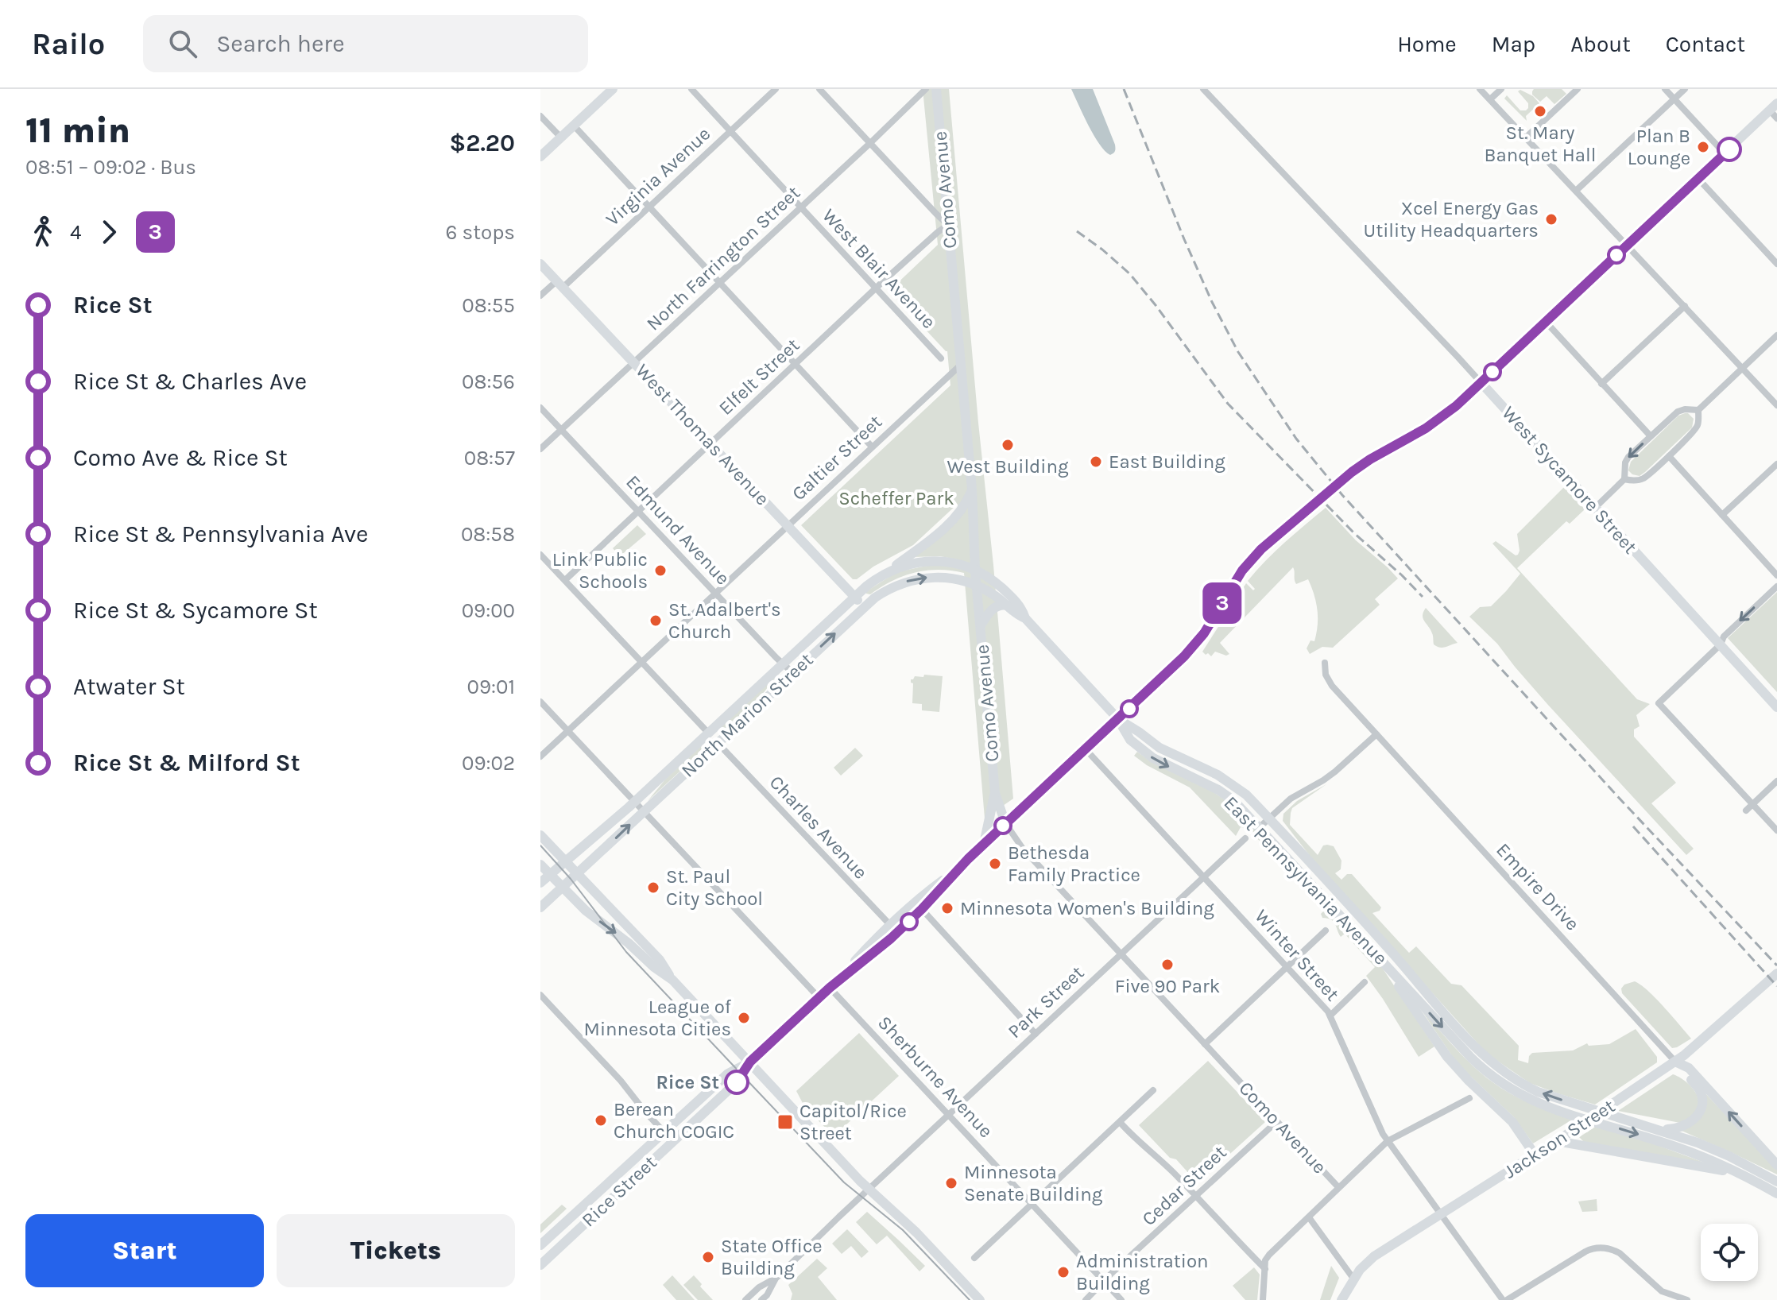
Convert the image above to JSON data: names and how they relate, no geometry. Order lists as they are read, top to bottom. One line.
{"streets":{"main road":["Como Avenue","West Thomas Avenue","West Sycamore Street","North Marion Street","East Pennsylvania Avenue","Jackson Street","Rice Street"],"street":["Virginia Avenue","North Farrington Street","West Blair Avenue","Elfelt Street","Galtier Street","Edmund Avenue","Charles Avenue","Empire Drive","Winter Street","Park Street","Sherburne Avenue","Cedar Street"]},"crossings":[["Virginia Avenue","West Blair Avenue"],["Virginia Avenue","West Thomas Avenue"],["Como Avenue","Elfelt Street"],["Como Avenue","Galtier Street"],["Como Avenue","North Marion Street"],["Como Avenue","Park Street"],["Como Avenue","Cedar Street"],["Como Avenue","Rice Street"],["North Farrington Street","West Blair Avenue"],["North Farrington Street","West Thomas Avenue"],["North Farrington Street","Edmund Avenue"],["West Blair Avenue","Elfelt Street"],["Elfelt Street","West Thomas Avenue"],["Elfelt Street","Edmund Avenue"],["West Thomas Avenue","Galtier Street"],["West Thomas Avenue","North Marion Street"],["Galtier Street","Edmund Avenue"],["West Sycamore Street","Rice Street"],["Edmund Avenue","North Marion Street"],["North Marion Street","Charles Avenue"],["Charles Avenue","Rice Street"],["East Pennsylvania Avenue","Rice Street"],["Empire Drive","Jackson Street"],["Winter Street","Park Street"],["Winter Street","Jackson Street"],["Winter Street","Rice Street"],["Park Street","Sherburne Avenue"],["Sherburne Avenue","Cedar Street"],["Sherburne Avenue","Rice Street"]],"parks":["Scheffer Park"],"places":{"other":["St. Mary Banquet Hall","Plan B Lounge","Xcel Energy Gas Utility Headquarters","West Building","East Building","Link Public Schools","St. Adalbert's Church","Bethesda Family Practice","St. Paul City School","Minnesota Women's Building","Five 90 Park","League of Minnesota Cities","Rice St","Berean Church COGIC","Minnesota Senate Building","State Office Building","Administration Building"],"transit":["Capitol/Rice Street"]},"lines":["bus line 3"],"page":{"header":"Railo","search":"Search here","nav":["Home","Map","About","Contact"],"heading":["11 min","08:51 – 09:02 · Bus","$2.20"],"on_map":"3","legs":["4","3","6 stops"],"list":[{"name":"Rice St","value":"08:55"},{"name":"Rice St & Charles Ave","value":"08:56"},{"name":"Como Ave & Rice St","value":"08:57"},{"name":"Rice St & Pennsylvania Ave","value":"08:58"},{"name":"Rice St & Sycamore St","value":"09:00"},{"name":"Atwater St","value":"09:01"},{"name":"Rice St & Milford St","value":"09:02"}],"buttons":["Start","Tickets"]}}
